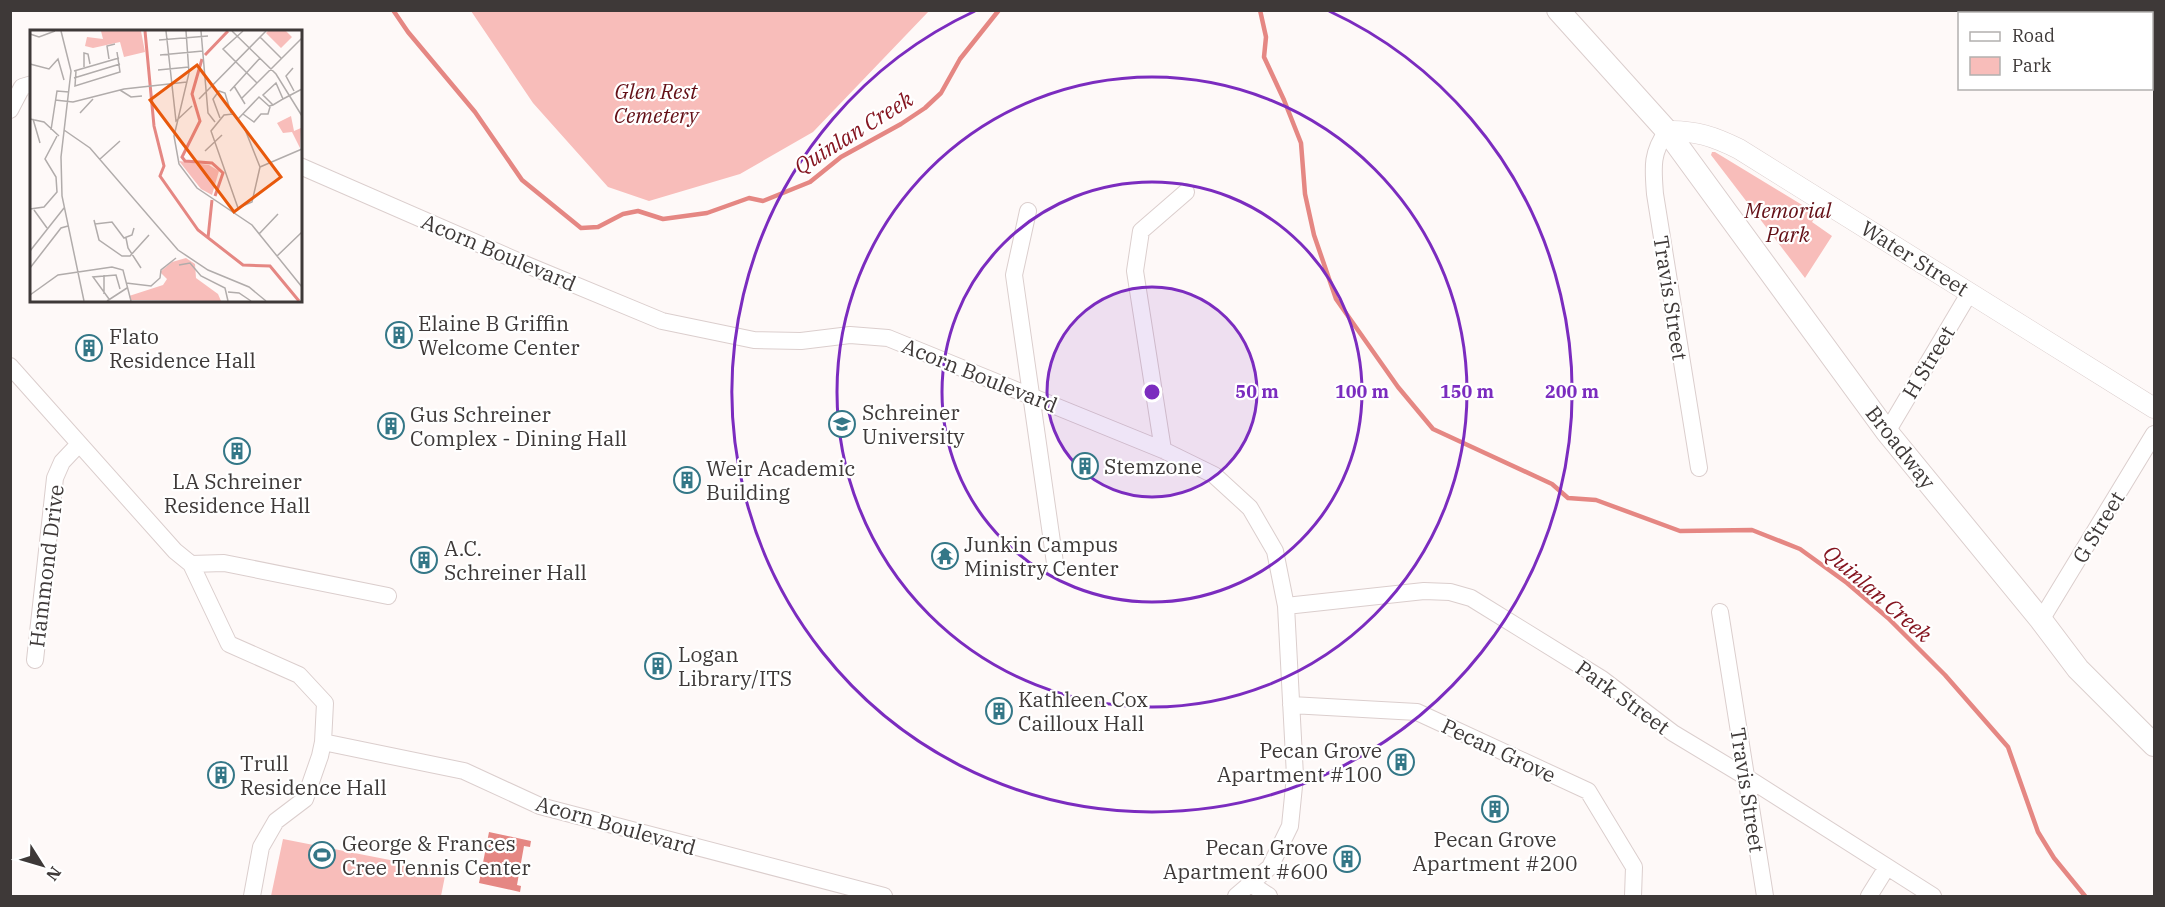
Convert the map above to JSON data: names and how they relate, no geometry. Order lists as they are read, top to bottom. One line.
{"streets":{"main road":["Broadway"],"street":["Acorn Boulevard","Water Street","Travis Street","H Street","G Street","Hammond Drive","Park Street","Pecan Grove"]},"crossings":[["Acorn Boulevard","Park Street"],["Acorn Boulevard","Pecan Grove"],["Water Street","Travis Street"],["Water Street","H Street"],["Water Street","Broadway"],["Travis Street","Broadway"],["Travis Street","Park Street"],["H Street","Broadway"],["Broadway","G Street"]],"water":["Quinlan Creek"],"parks":["Glen Rest Cemetery","Memorial Park"],"places":{"building":["Elaine B Griffin Welcome Center","Flato Residence Hall","Gus Schreiner Complex - Dining Hall","LA Schreiner Residence Hall","Stemzone","Weir Academic Building","A.C. Schreiner Hall","Logan Library/ITS","Kathleen Cox Cailloux Hall","Pecan Grove Apartment #100","Trull Residence Hall","Pecan Grove Apartment #200","Pecan Grove Apartment #600"],"school or university":["Schreiner University"],"temple":["Junkin Campus Ministry Center"],"sports":["George & Frances Cree Tennis Center"]},"legend":["Road","Park"],"north":"bottom right","rings":["50 m","100 m","150 m","200 m"]}
